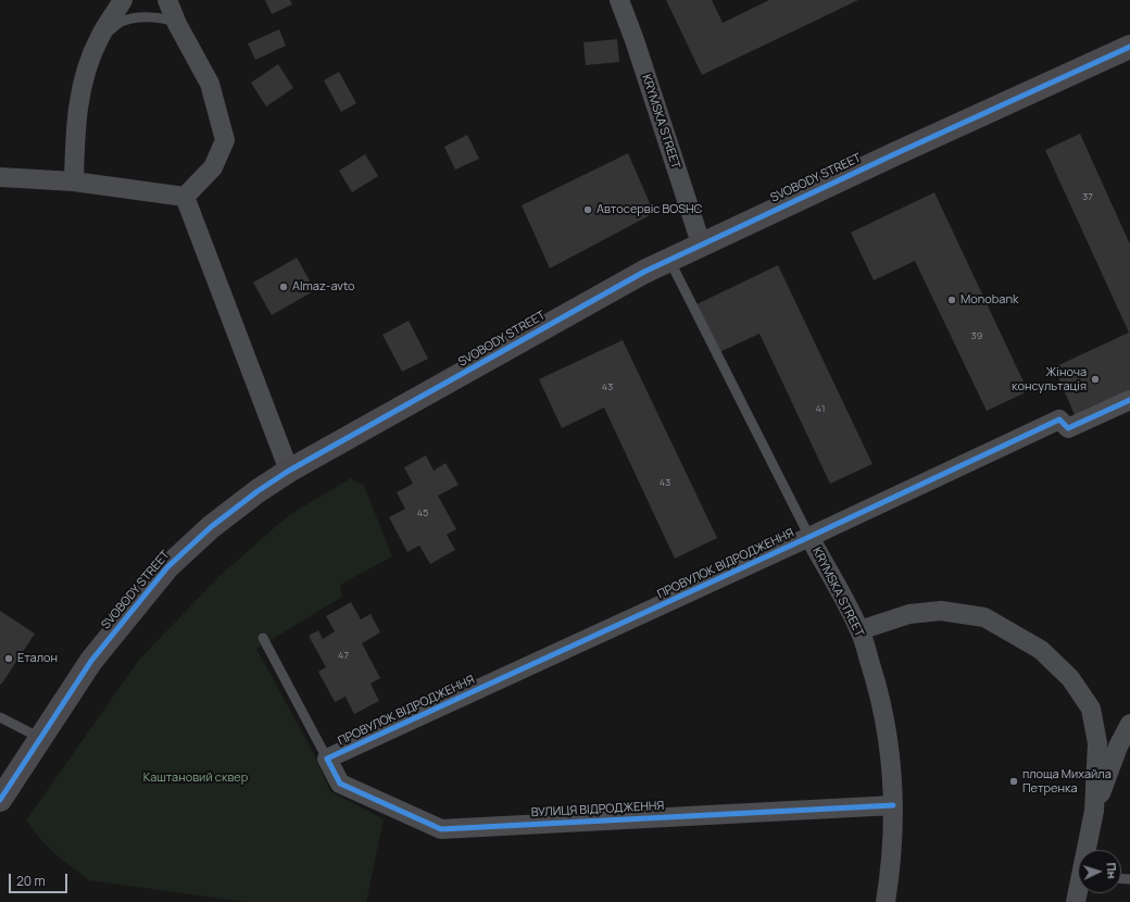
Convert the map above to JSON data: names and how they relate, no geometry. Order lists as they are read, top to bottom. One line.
{"streets":{"street":["KRYMSKA STREET","SVOBODY STREET","ПРОВУЛОК ВІДРОДЖЕННЯ","ВУЛИЦЯ ВІДРОДЖЕННЯ"]},"crossings":[["KRYMSKA STREET","SVOBODY STREET"],["KRYMSKA STREET","ПРОВУЛОК ВІДРОДЖЕННЯ"],["KRYMSKA STREET","ВУЛИЦЯ ВІДРОДЖЕННЯ"],["ПРОВУЛОК ВІДРОДЖЕННЯ","ВУЛИЦЯ ВІДРОДЖЕННЯ"]],"parks":["Каштановий сквер"],"places":["Автосервіс BOSHC","Almaz-avto","Monobank","Жіноча консультація","Еталон","площа Михайла Петренка"],"house_numbers":["37","39","43","41","43","45","47"],"scale_bar":"20 m","north":"right"}
